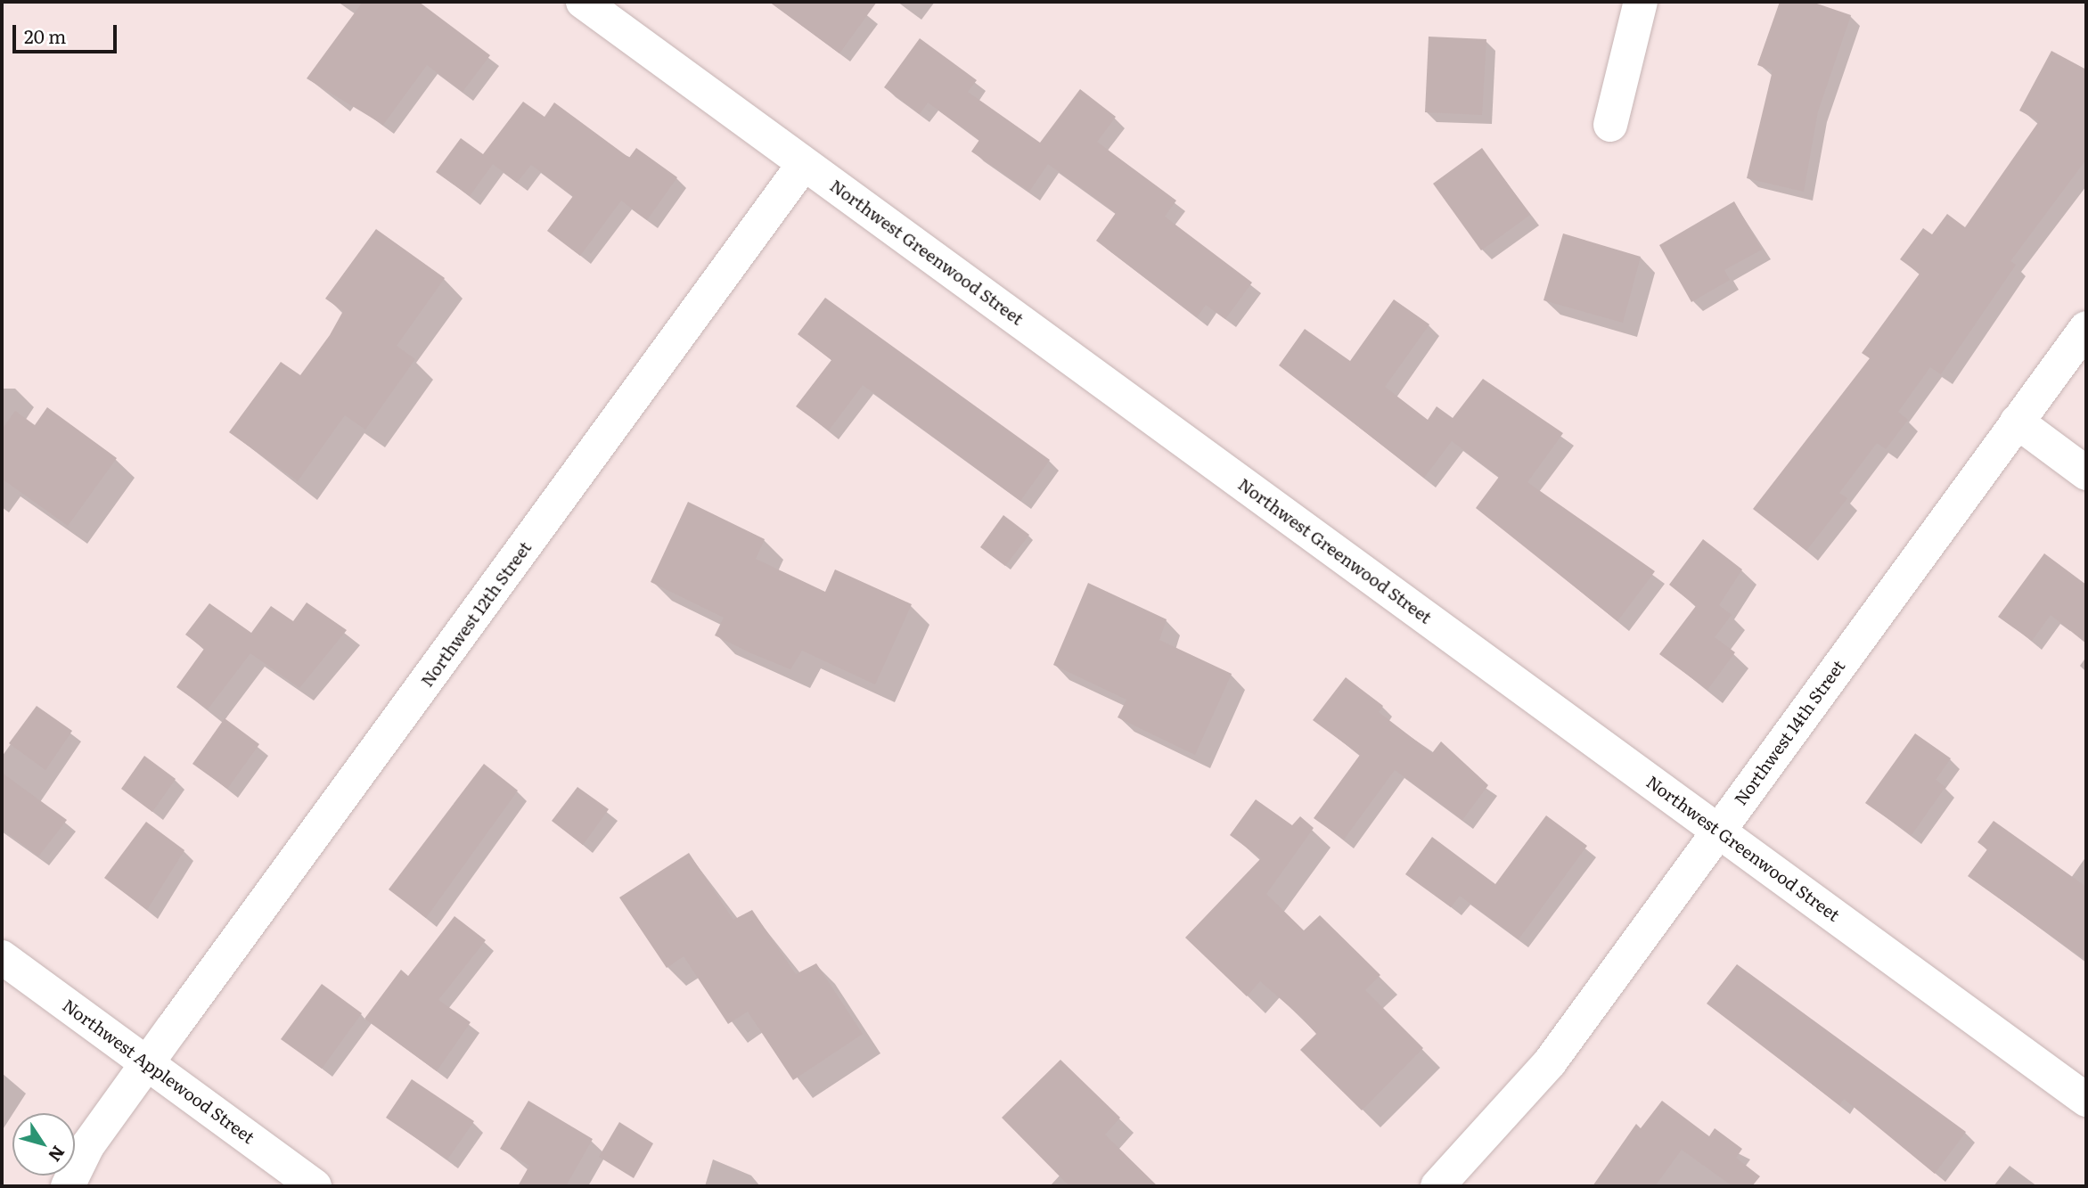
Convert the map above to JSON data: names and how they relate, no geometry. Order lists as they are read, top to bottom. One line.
{"streets":{"street":["Northwest Greenwood Street","Northwest 12th Street","Northwest 14th Street","Northwest Applewood Street"]},"crossings":[["Northwest Greenwood Street","Northwest 12th Street"],["Northwest Greenwood Street","Northwest 14th Street"],["Northwest 12th Street","Northwest Applewood Street"]],"scale_bar":"20 m","north":"bottom right"}
